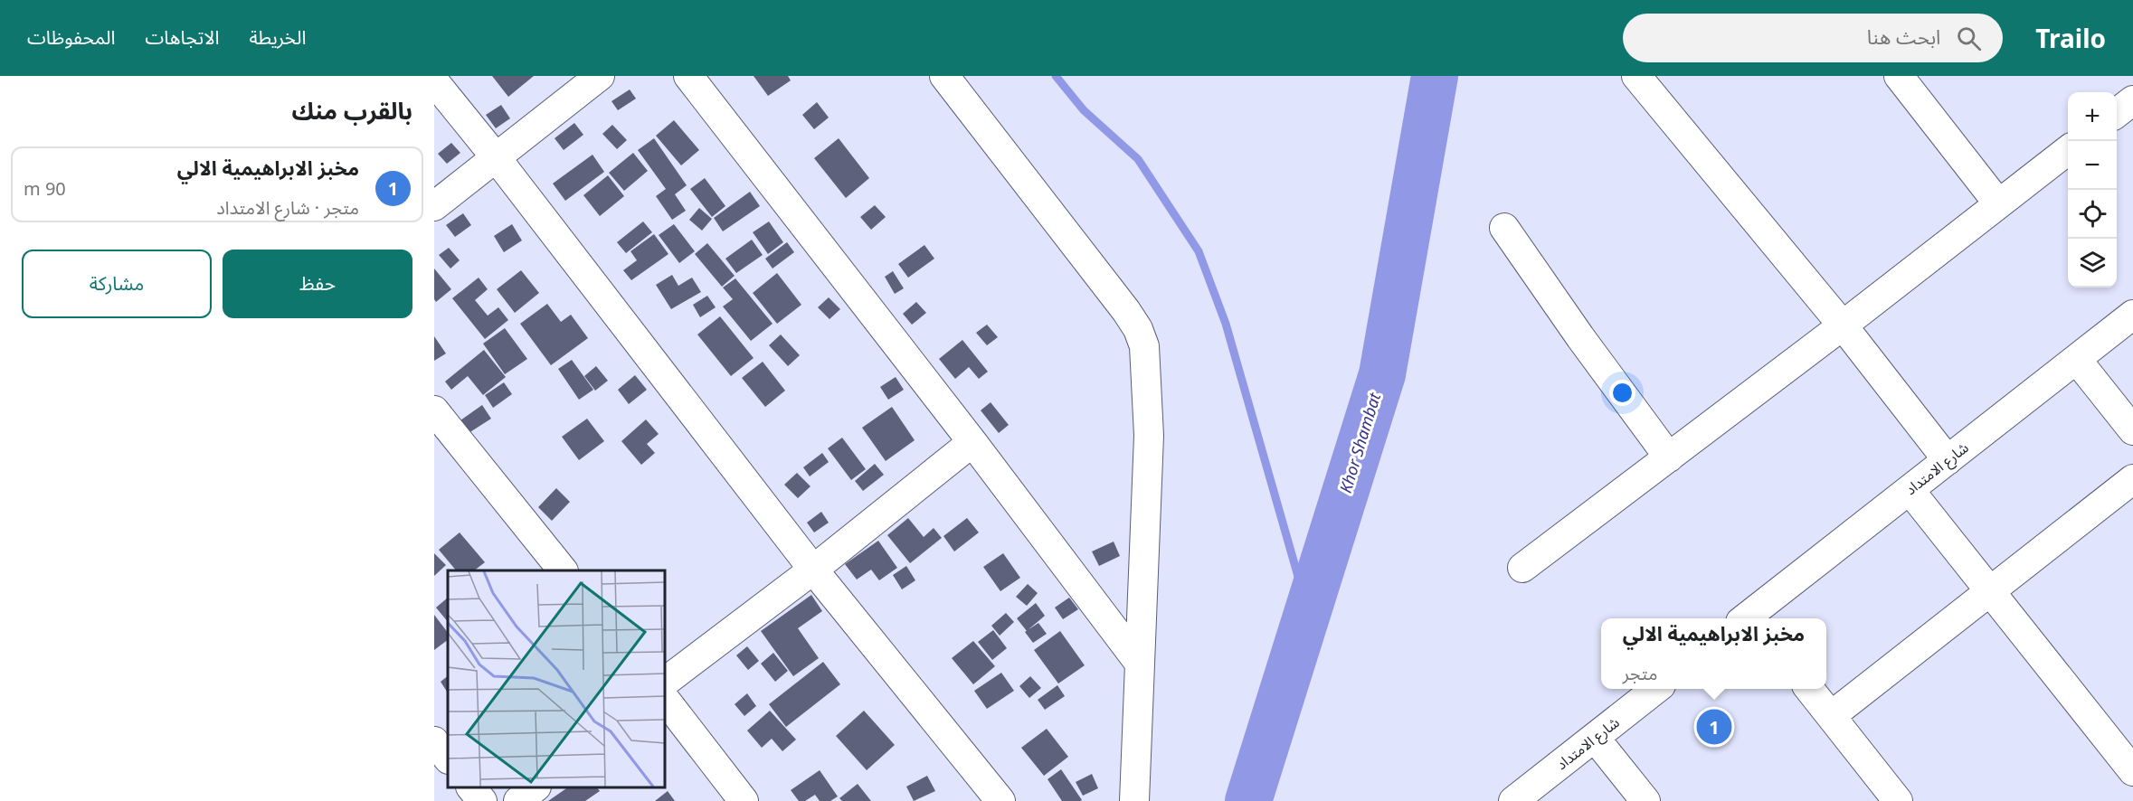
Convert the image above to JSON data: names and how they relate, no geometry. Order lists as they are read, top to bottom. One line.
{"streets":{"street":["شارع الامتداد"]},"water":["Khor Shambat"],"page":{"header":"Trailo","search":"ابحث هنا","nav":["الخريطة","الاتجاهات","المحفوظات"],"heading":"بالقرب منك","map_buttons":["+","−"],"list":[{"mark":"1","name":"مخبز الابراهيمية الالي","note":"متجر · شارع الامتداد","value":"90 m"}],"buttons":["حفظ","مشاركة"],"popup":["مخبز الابراهيمية الالي","متجر"],"pins":"1"}}
